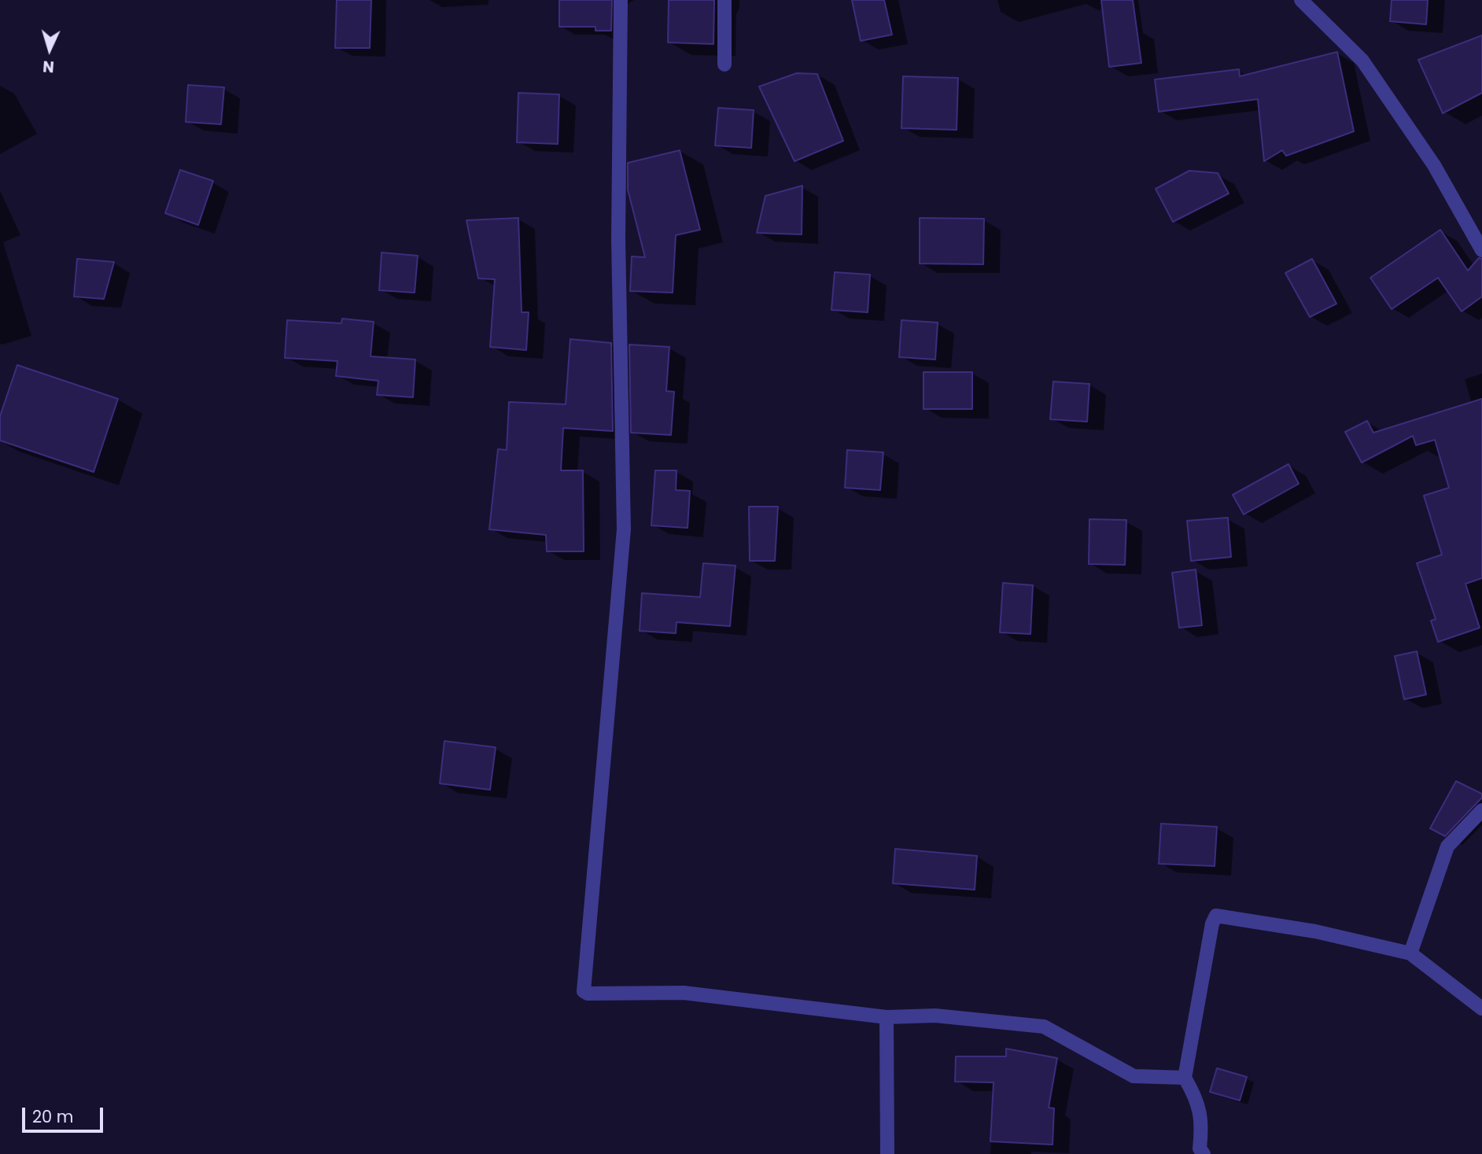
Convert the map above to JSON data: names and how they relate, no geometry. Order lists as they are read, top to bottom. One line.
{"scale_bar":"20 m","north":"bottom"}
